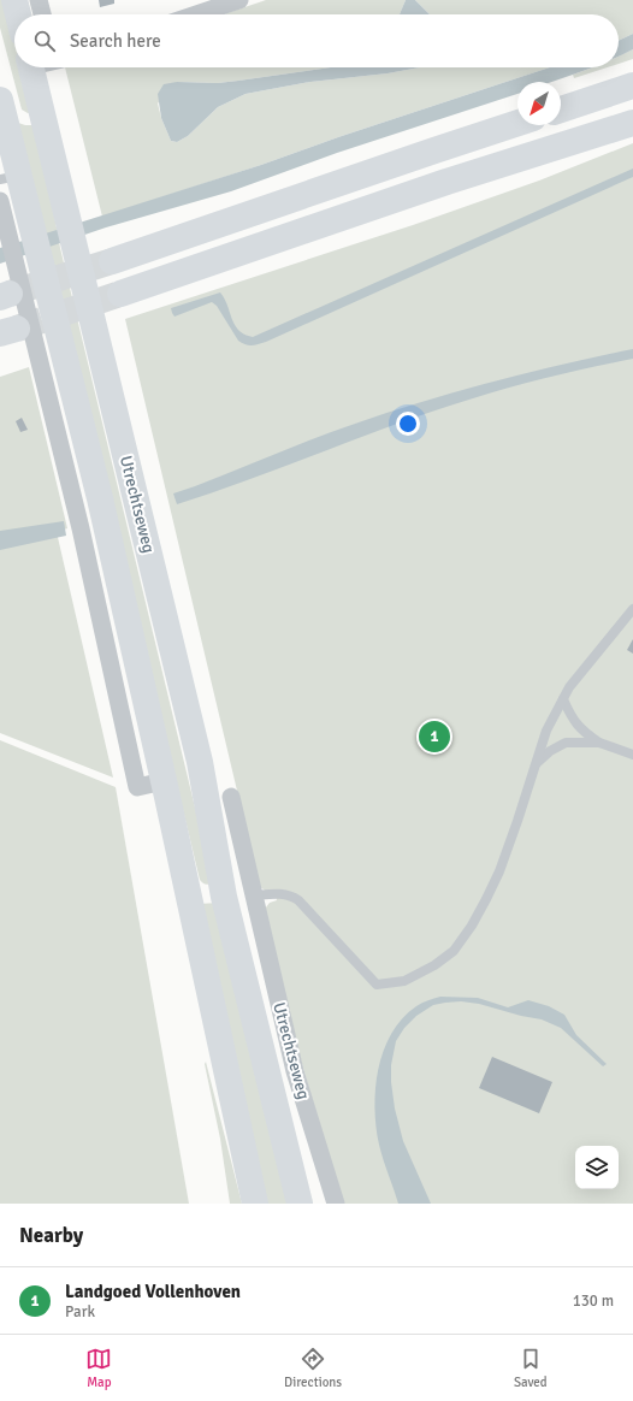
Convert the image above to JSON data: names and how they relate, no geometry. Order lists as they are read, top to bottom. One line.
{"streets":{"main road":["Utrechtseweg"]},"north":"bottom left","page":{"search":"Search here","pins":"1","heading":"Nearby","list":[{"mark":"1","name":"Landgoed Vollenhoven","note":"Park","value":"130 m"}],"nav":["Map","Directions","Saved"]}}
